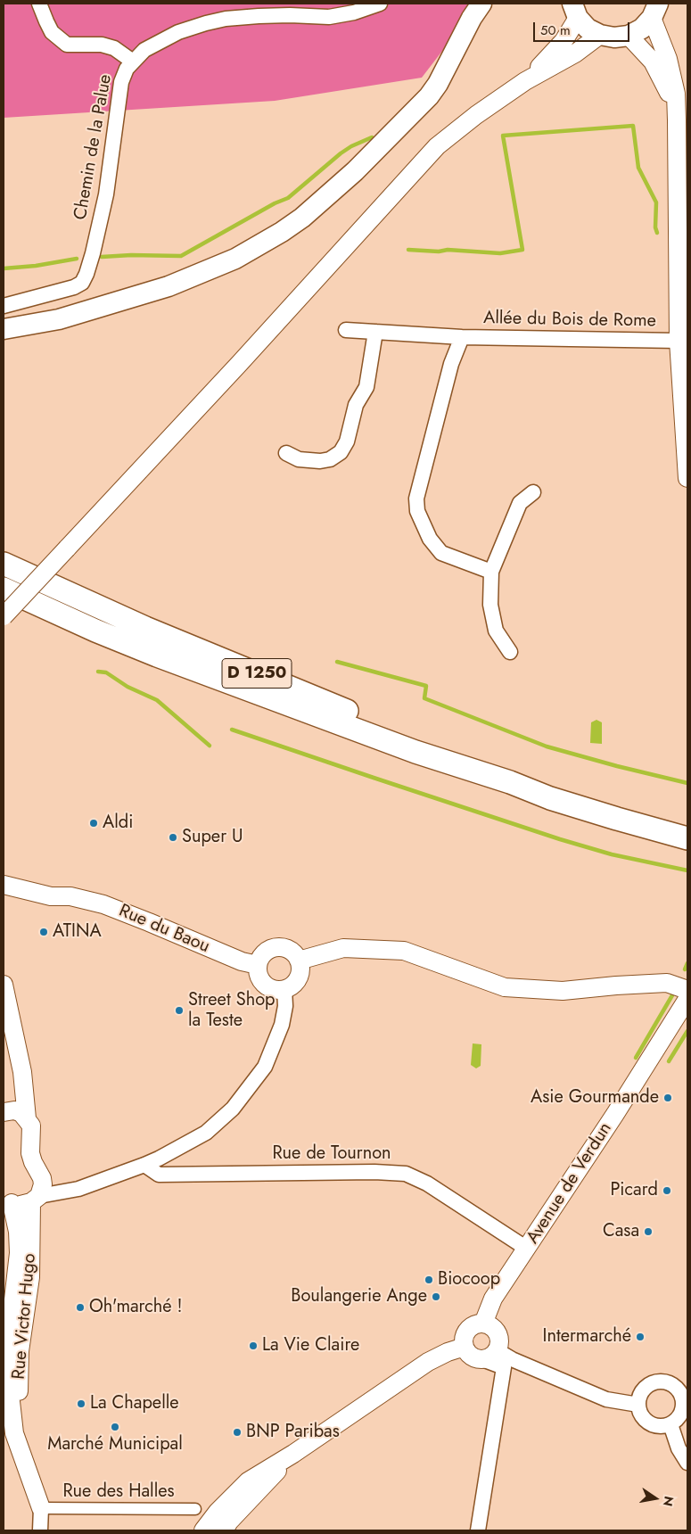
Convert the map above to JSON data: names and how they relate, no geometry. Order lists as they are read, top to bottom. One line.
{"streets":{"main road":["D 1250"],"street":["Chemin de la Palue","Allée du Bois de Rome","Rue du Baou","Rue de Tournon","Avenue de Verdun","Rue Victor Hugo","Rue des Halles"]},"crossings":[["Rue de Tournon","Avenue de Verdun"],["Rue Victor Hugo","Rue des Halles"]],"places":["Aldi","Super U","ATINA","Street Shop la Teste","Asie Gourmande","Picard","Casa","Biocoop","Boulangerie Ange","Oh'marché !","Intermarché","La Vie Claire","La Chapelle","Marché Municipal","BNP Paribas"],"scale_bar":"50 m","north":"right"}
